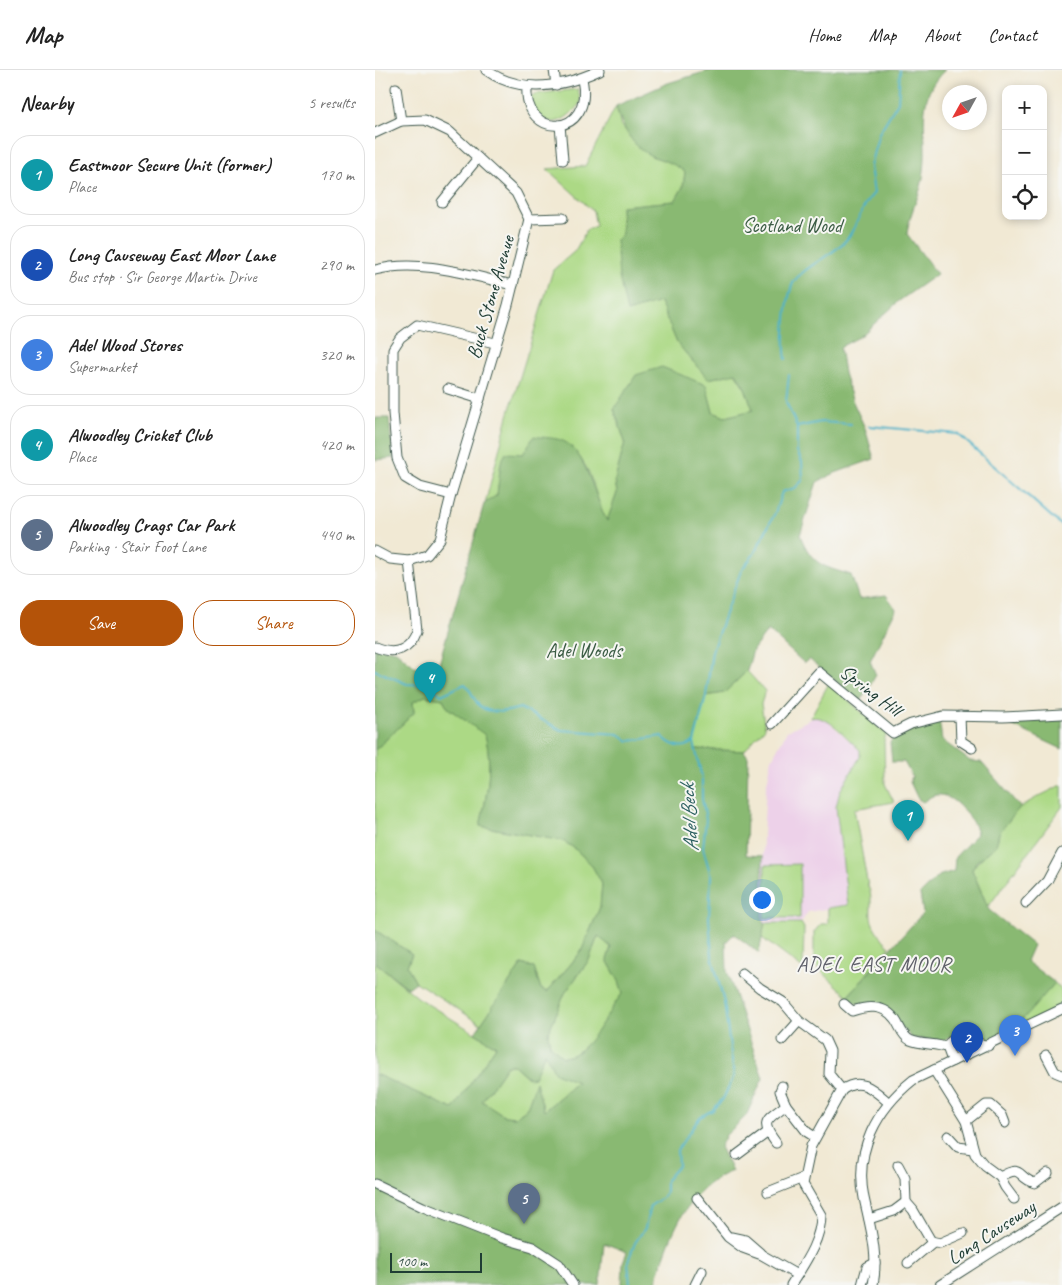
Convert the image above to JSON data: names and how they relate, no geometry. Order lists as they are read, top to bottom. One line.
{"streets":{"street":["Buck Stone Avenue","Spring Hill","Long Causeway"]},"districts":["ADEL EAST MOOR"],"water":["Adel Beck"],"parks":["Scotland Wood","Adel Woods"],"scale_bar":"100 m","north":"bottom left","page":{"header":"Map","nav":["Home","Map","About","Contact"],"heading":["Nearby","5 results"],"map_buttons":["+","−"],"list":[{"mark":"1","name":"Eastmoor Secure Unit (former)","note":"Place","value":"170 m"},{"mark":"2","name":"Long Causeway East Moor Lane","note":"Bus stop · Sir George Martin Drive","value":"290 m"},{"mark":"3","name":"Adel Wood Stores","note":"Supermarket","value":"320 m"},{"mark":"4","name":"Alwoodley Cricket Club","note":"Place","value":"420 m"},{"mark":"5","name":"Alwoodley Crags Car Park","note":"Parking · Stair Foot Lane","value":"440 m"}],"buttons":["Save","Share"],"pins":["4","1","3","2","5"],"scale":"100 m"}}
